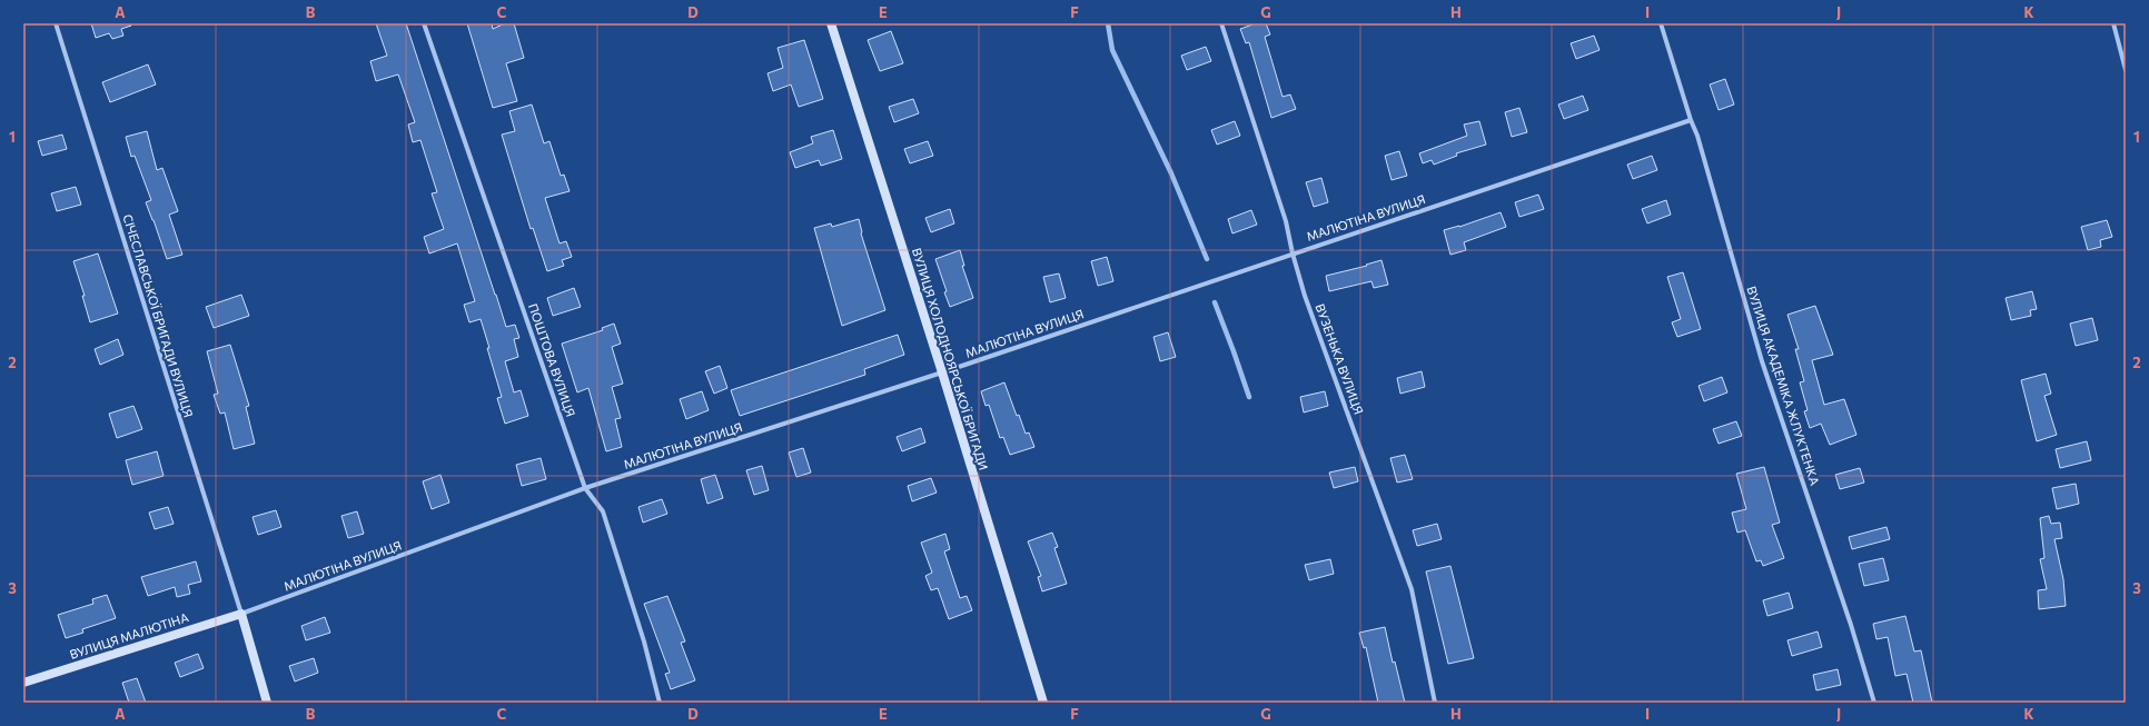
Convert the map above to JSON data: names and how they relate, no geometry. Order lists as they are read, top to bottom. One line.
{"streets":{"street":["МАЛЮТІНА ВУЛИЦЯ","СІЧЕСЛАВСЬКОЇ БРИГАДИ ВУЛИЦЯ","ВУЛИЦЯ ХОЛОДНОЯРСЬКОЇ БРИГАДИ","ВУЗЕНЬКА ВУЛИЦЯ","ПОШТОВА ВУЛИЦЯ","ВУЛИЦЯ АКАДЕМІКА ЖЛУКТЕНКА","ВУЛИЦЯ МАЛЮТІНА"]},"crossings":[["МАЛЮТІНА ВУЛИЦЯ","СІЧЕСЛАВСЬКОЇ БРИГАДИ ВУЛИЦЯ"],["МАЛЮТІНА ВУЛИЦЯ","ВУЛИЦЯ ХОЛОДНОЯРСЬКОЇ БРИГАДИ"],["МАЛЮТІНА ВУЛИЦЯ","ВУЗЕНЬКА ВУЛИЦЯ"],["МАЛЮТІНА ВУЛИЦЯ","ПОШТОВА ВУЛИЦЯ"],["МАЛЮТІНА ВУЛИЦЯ","ВУЛИЦЯ АКАДЕМІКА ЖЛУКТЕНКА"],["МАЛЮТІНА ВУЛИЦЯ","ВУЛИЦЯ МАЛЮТІНА"],["СІЧЕСЛАВСЬКОЇ БРИГАДИ ВУЛИЦЯ","ВУЛИЦЯ МАЛЮТІНА"]],"grid":{"columns":["A","B","C","D","E","F","G","H","I","J","K"],"rows":["1","2","3"]}}
